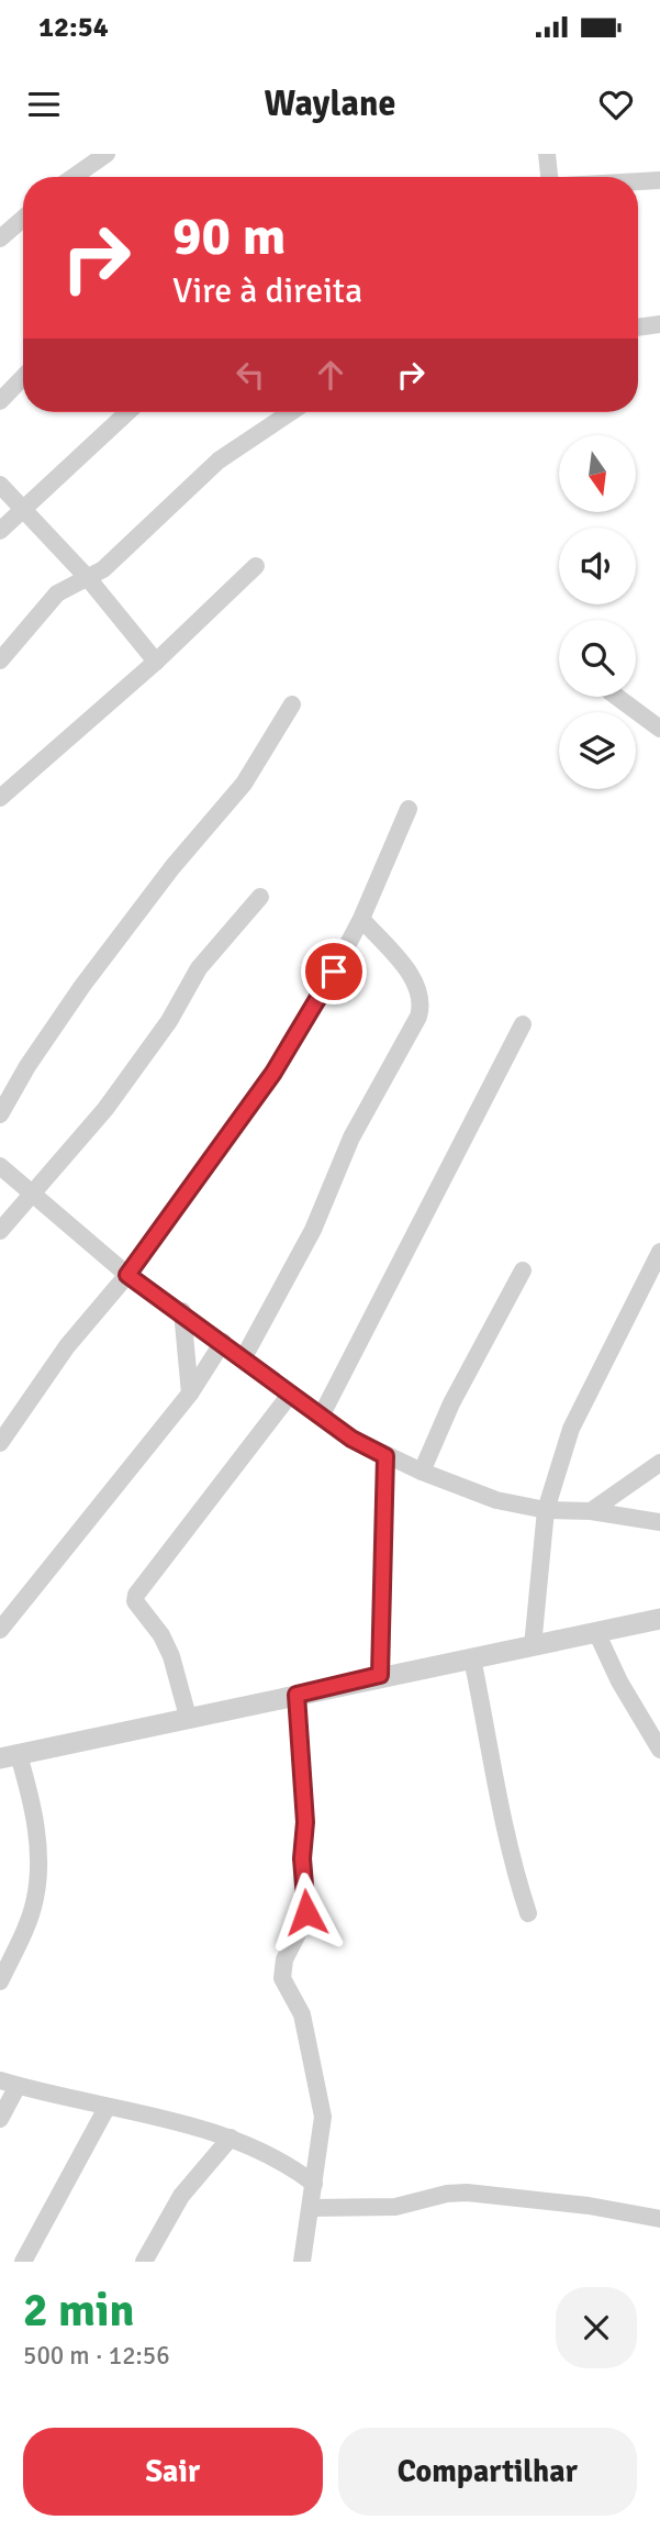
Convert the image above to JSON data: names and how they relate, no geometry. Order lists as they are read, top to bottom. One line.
{"north":"bottom","page":{"status":"12:54","header":"Waylane","turn":["90 m","Vire à direita"],"heading":["2 min","500 m · 12:56"],"buttons":["Sair","Compartilhar"]}}
